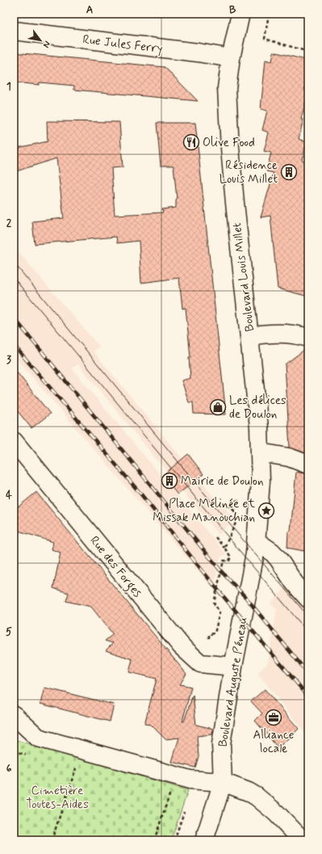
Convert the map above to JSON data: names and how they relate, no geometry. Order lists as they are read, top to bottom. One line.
{"streets":{"street":["Rue Jules Ferry","Boulevard Louis Millet","Rue des Forges","Boulevard Auguste Péneau"]},"crossings":[["Rue Jules Ferry","Boulevard Louis Millet"],["Boulevard Louis Millet","Boulevard Auguste Péneau"],["Rue des Forges","Boulevard Auguste Péneau"]],"parks":["Cimetière Toutes-Aides"],"places":{"restaurant":["Olive Food"],"building":["Résidence Louis Millet","Mairie de Doulon"],"shop":["Les délices de Doulon"],"place":["Place Mélinée et Missak Manouchian"],"office":["Alliance locale"]},"north":"bottom right","grid":{"columns":["A","B"],"rows":["1","2","3","4","5","6"]}}
